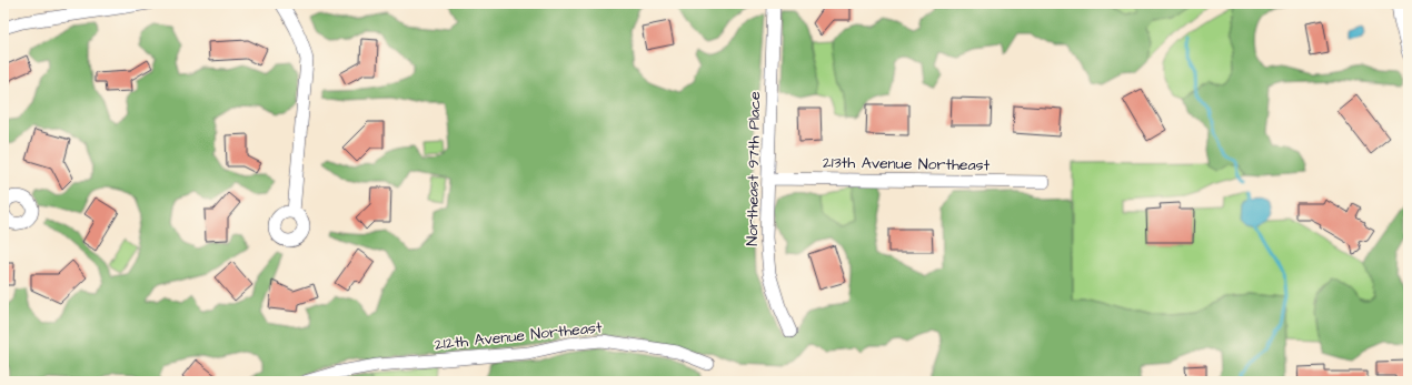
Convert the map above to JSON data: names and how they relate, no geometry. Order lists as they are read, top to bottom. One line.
{"streets":{"street":["213th Avenue Northeast","Northeast 97th Place","212th Avenue Northeast"]},"crossings":[["213th Avenue Northeast","Northeast 97th Place"]]}
